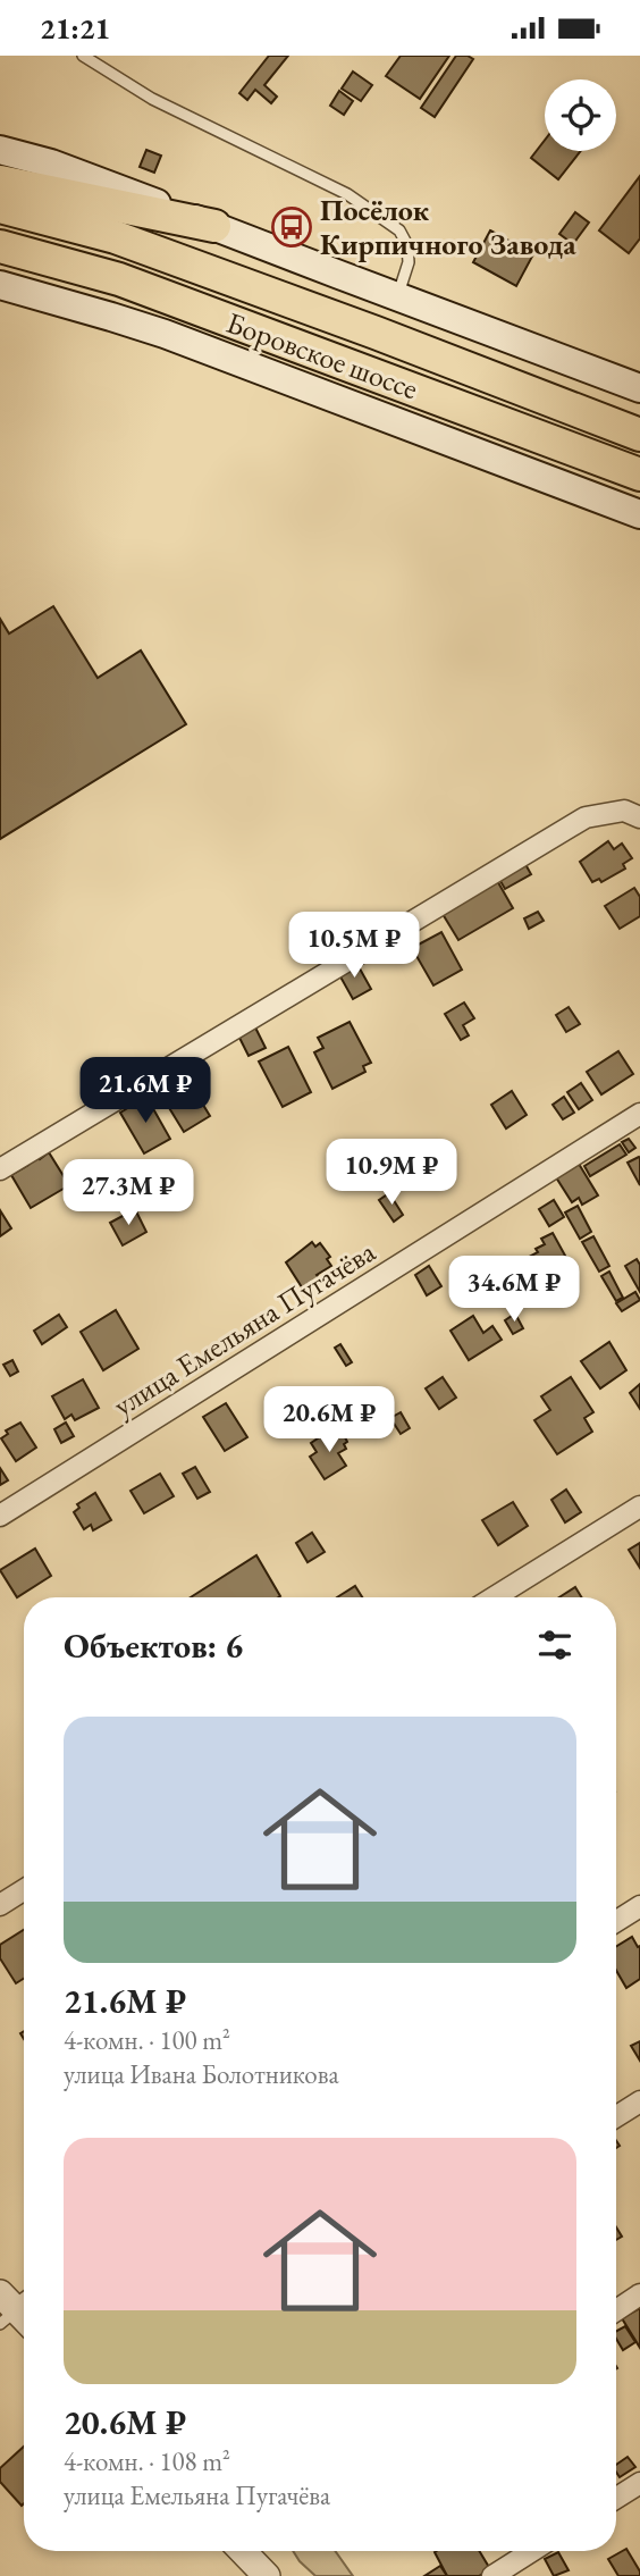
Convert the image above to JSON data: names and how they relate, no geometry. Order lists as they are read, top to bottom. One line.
{"streets":{"main road":["Боровское шоссе"],"street":["улица Емельяна Пугачёва"]},"places":{"bus stop":["Посёлок Кирпичного Завода"]},"page":{"status":"21:21","price":["10.5M ₽","21.6M ₽","10.9M ₽","27.3M ₽","34.6M ₽","20.6M ₽"],"heading":"Объектов: 6","list":[{"name":"21.6M ₽","note":"4-комн. · 100 m² · улица Ивана Болотникова"},{"name":"20.6M ₽","note":"4-комн. · 108 m² · улица Емельяна Пугачёва"}]}}
